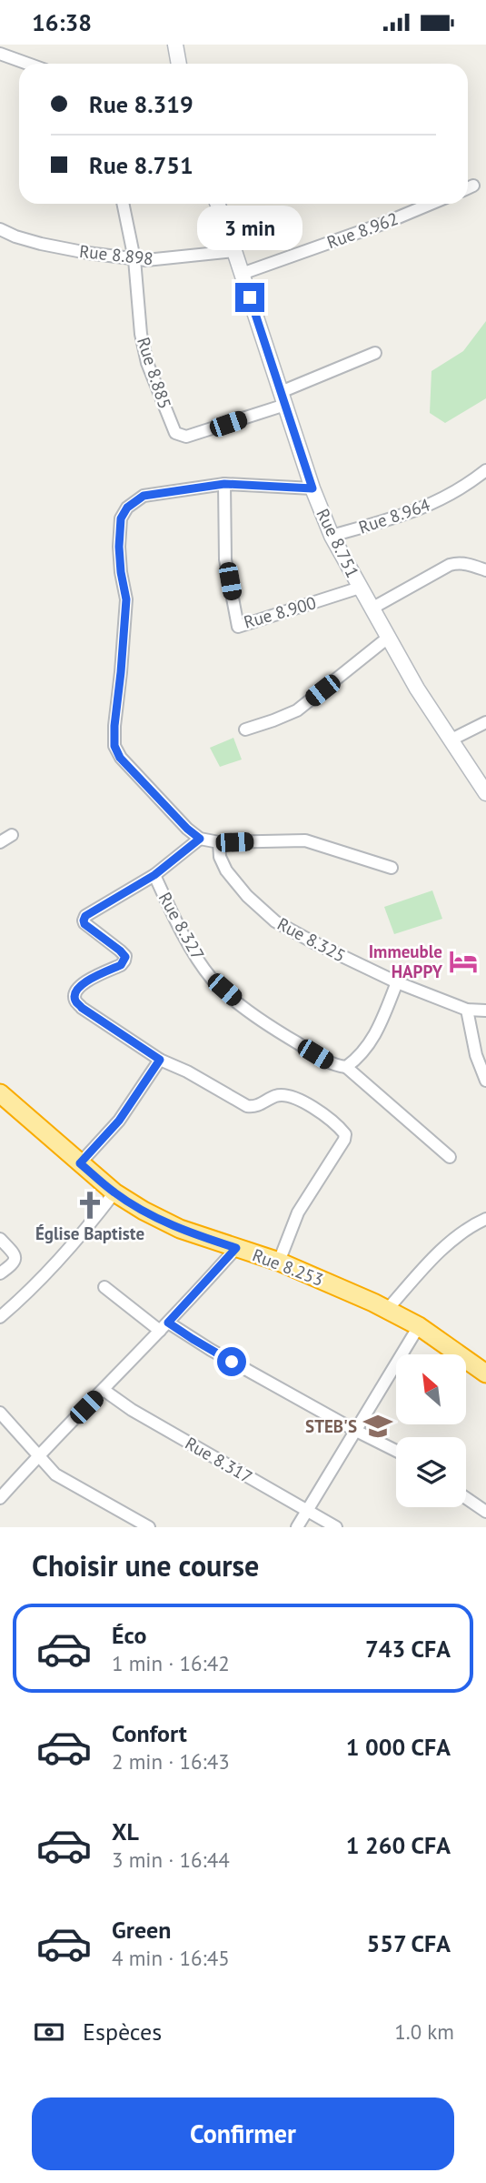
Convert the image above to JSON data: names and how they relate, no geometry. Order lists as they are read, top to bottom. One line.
{"streets":{"highway":["Rue 8.253"],"main road":["Rue 8.751"],"street":["Rue 8.962","Rue 8.898","Rue 8.885","Rue 8.964","Rue 8.900","Rue 8.327","Rue 8.325","Rue 8.317"]},"crossings":[["Rue 8.962","Rue 8.751"],["Rue 8.898","Rue 8.885"],["Rue 8.898","Rue 8.751"],["Rue 8.885","Rue 8.751"],["Rue 8.964","Rue 8.751"],["Rue 8.751","Rue 8.900"]],"places":{"hotel":["Immeuble HAPPY"],"church":["Église Baptiste"],"school or university":["STEB'S"]},"north":"top left","page":{"status":"16:38","banner":["Rue 8.319","Rue 8.751"],"bubble":"3 min","heading":"Choisir une course","list":[{"name":"Éco","note":"1 min · 16:42","value":"743 CFA"},{"name":"Confort","note":"2 min · 16:43","value":"1 000 CFA"},{"name":"XL","note":"3 min · 16:44","value":"1 260 CFA"},{"name":"Green","note":"4 min · 16:45","value":"557 CFA"}],"pay":["Espèces","1.0 km"],"buttons":"Confirmer"}}
